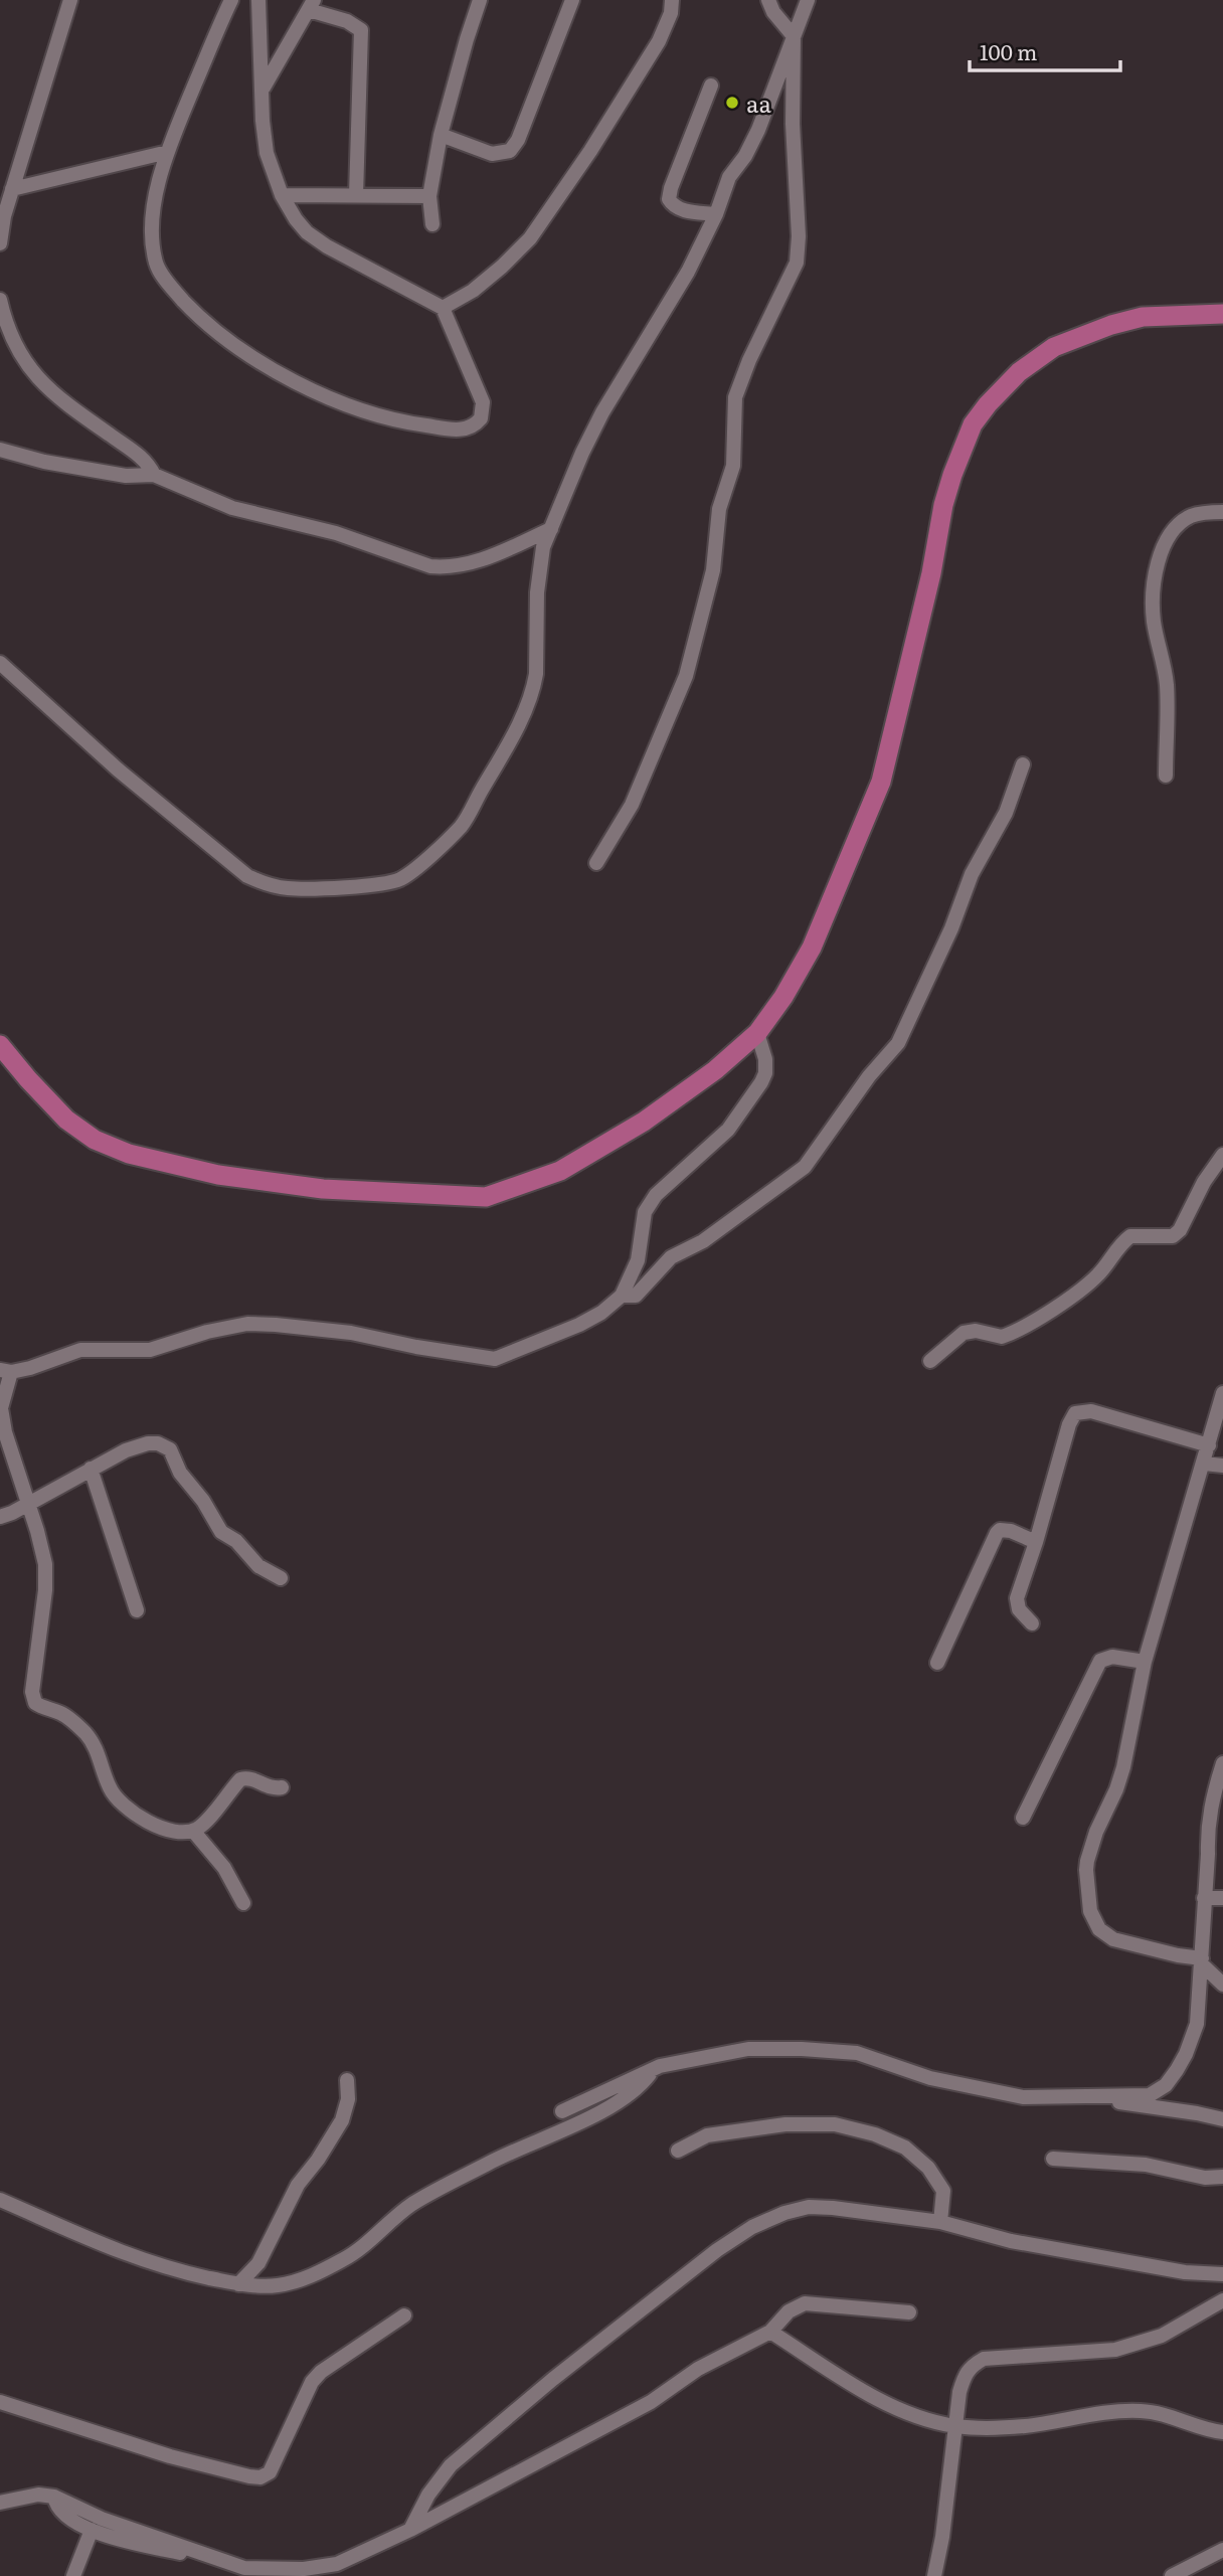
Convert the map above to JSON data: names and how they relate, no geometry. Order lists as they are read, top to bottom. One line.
{"places":["aa"],"scale_bar":"100 m"}
